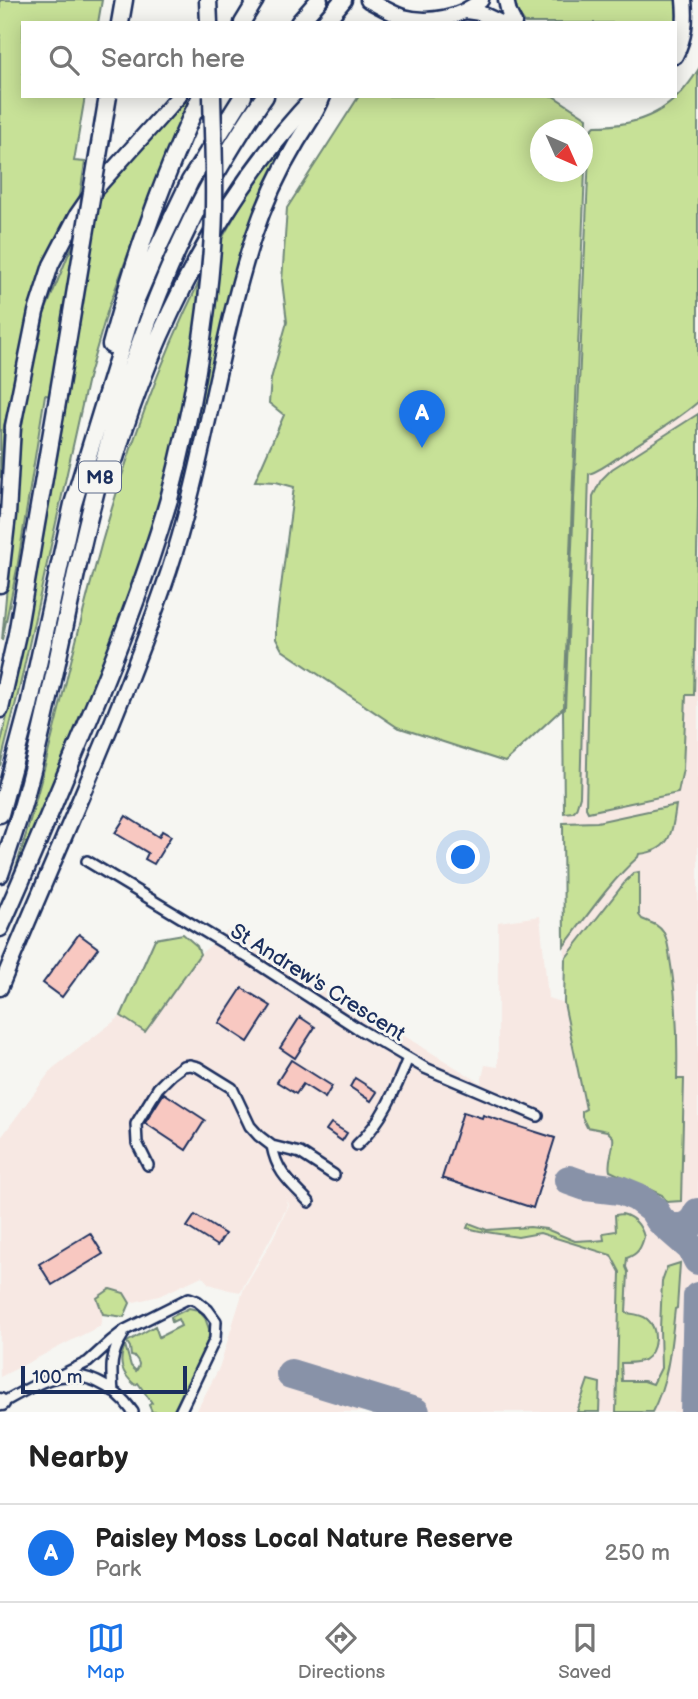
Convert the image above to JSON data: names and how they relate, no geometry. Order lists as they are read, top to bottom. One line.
{"streets":{"highway":["M8"],"street":["St Andrew's Crescent"]},"scale_bar":"100 m","north":"bottom right","page":{"search":"Search here","pins":"A","scale":"100 m","heading":"Nearby","list":[{"mark":"A","name":"Paisley Moss Local Nature Reserve","note":"Park","value":"250 m"}],"nav":["Map","Directions","Saved"]}}
